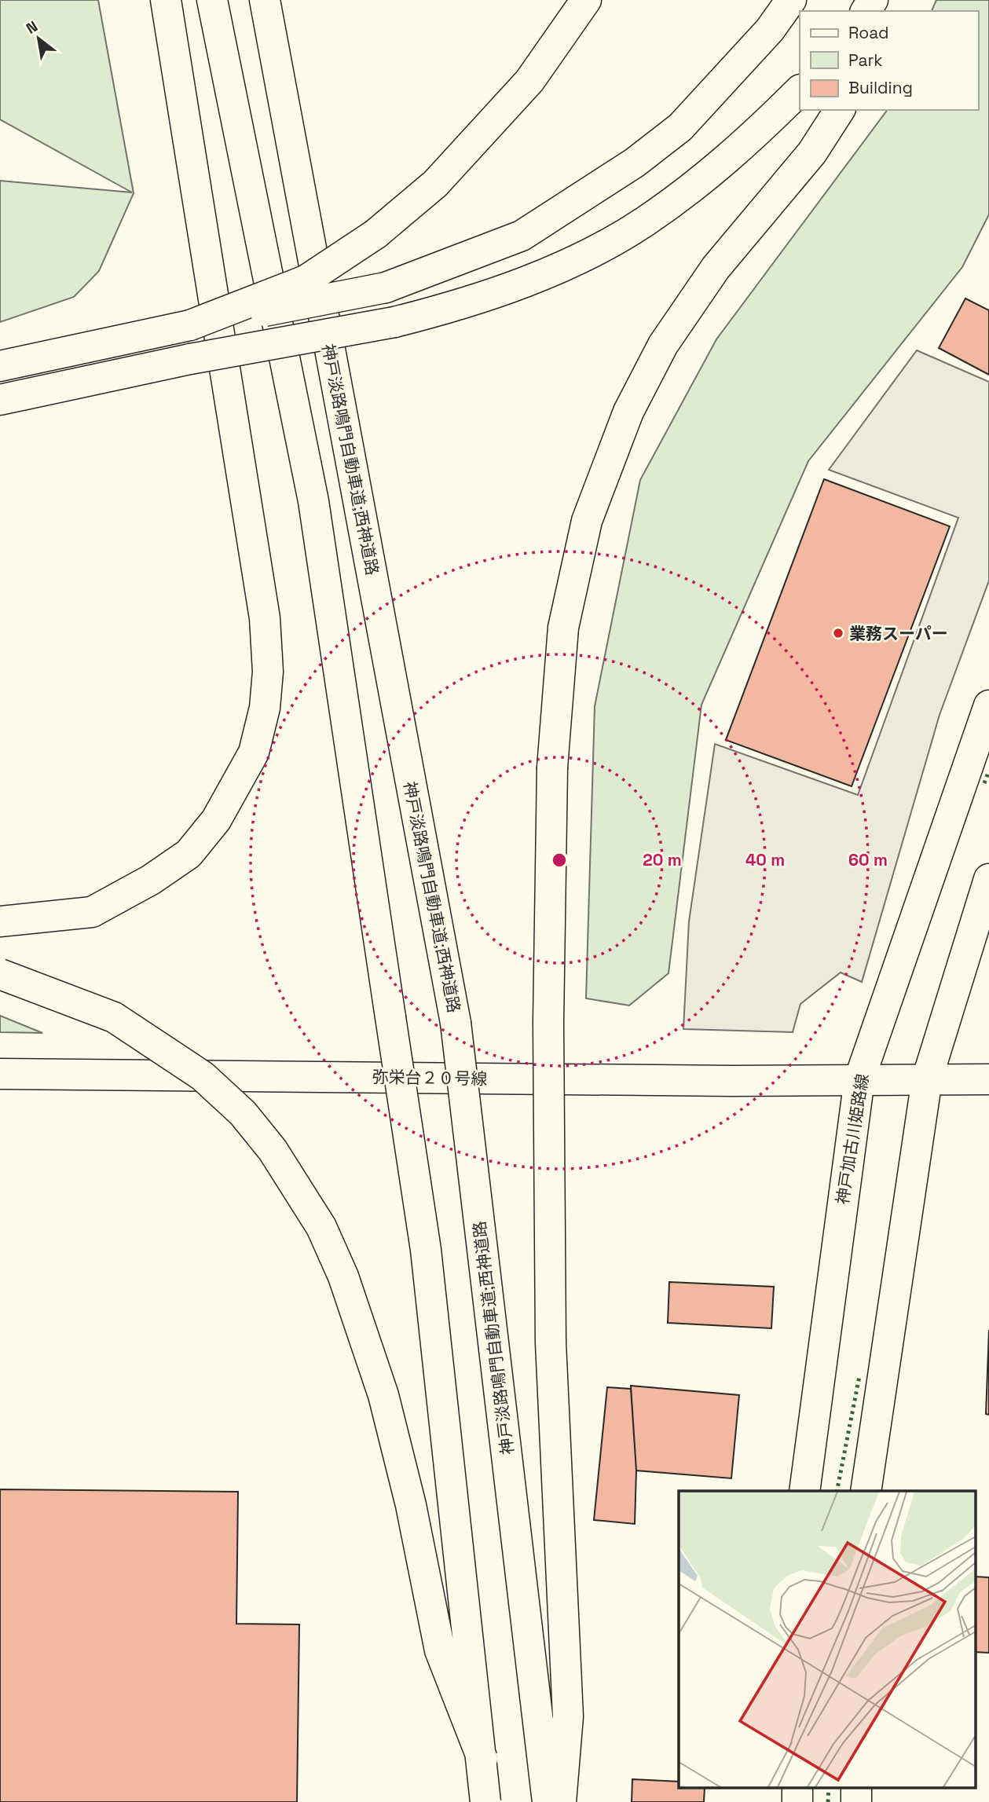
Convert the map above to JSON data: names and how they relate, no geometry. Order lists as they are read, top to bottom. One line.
{"streets":{"main road":["神戸淡路鳴門自動車道;西神道路","弥栄台２０号線","神戸加古川姫路線"]},"crossings":[["弥栄台２０号線","神戸加古川姫路線"]],"places":["業務スーパー"],"legend":["Road","Park","Building"],"north":"top left","rings":["20 m","40 m","60 m"]}
